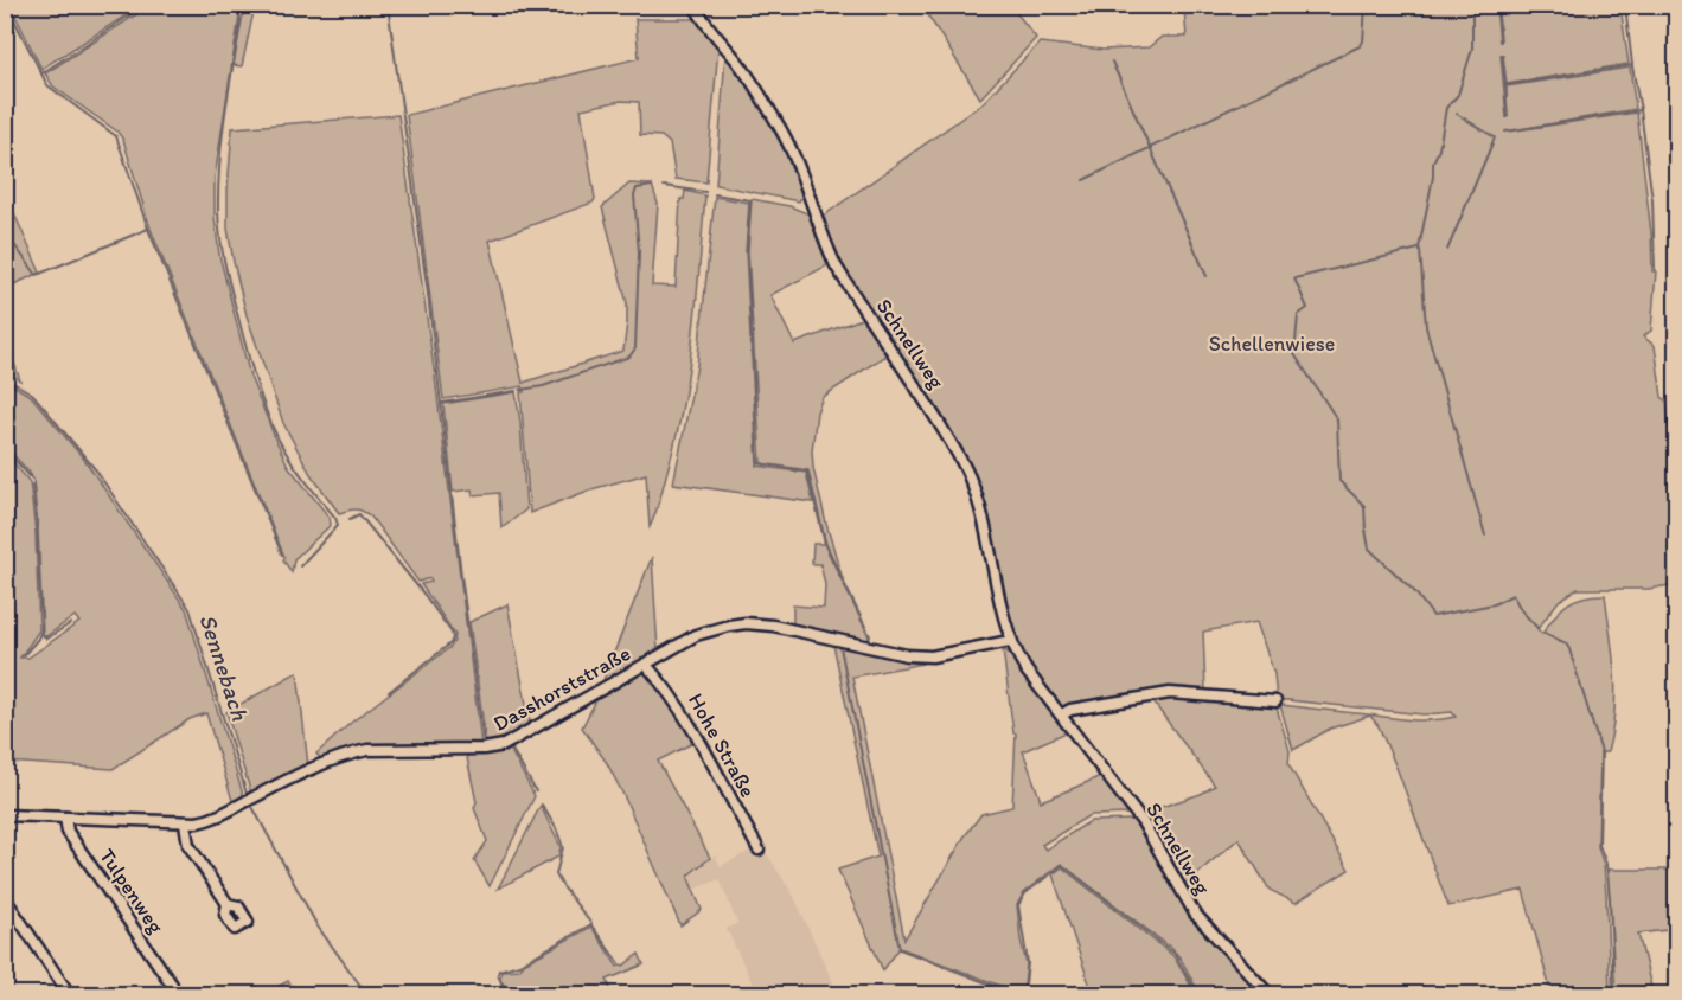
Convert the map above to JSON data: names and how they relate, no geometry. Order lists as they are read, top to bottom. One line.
{"streets":{"street":["Schnellweg","Dasshorststraße","Hohe Straße","Tulpenweg"]},"crossings":[["Schnellweg","Dasshorststraße"],["Dasshorststraße","Hohe Straße"],["Dasshorststraße","Tulpenweg"]],"water":["Sennebach"],"parks":["Schellenwiese"]}
